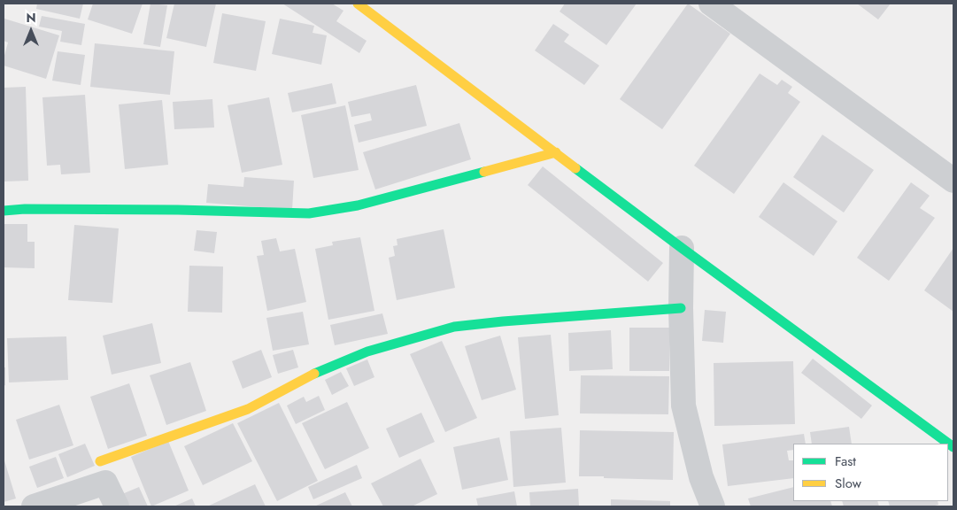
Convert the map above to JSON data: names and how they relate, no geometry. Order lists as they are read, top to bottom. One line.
{"legend":["Fast","Slow"],"north":"top"}
